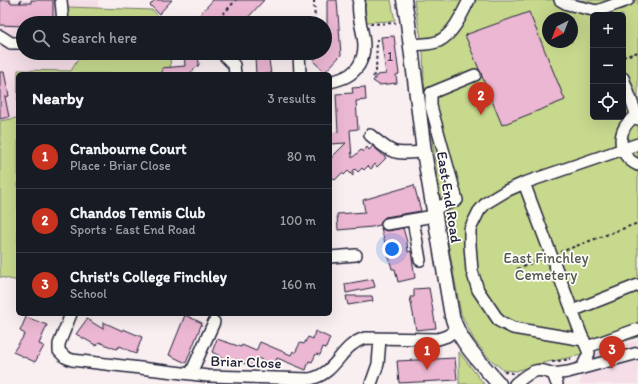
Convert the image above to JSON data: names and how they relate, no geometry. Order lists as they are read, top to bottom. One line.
{"streets":{"main road":["East End Road"],"street":["Briar Close"]},"crossings":[["East End Road","Briar Close"]],"parks":["East Finchley Cemetery"],"house_numbers":["1"],"north":"bottom left","page":{"map_buttons":["+","−"],"search":"Search here","heading":["Nearby","3 results"],"pins":["2","3","1"],"list":[{"mark":"1","name":"Cranbourne Court","note":"Place · Briar Close","value":"80 m"},{"mark":"2","name":"Chandos Tennis Club","note":"Sports · East End Road","value":"100 m"},{"mark":"3","name":"Christ's College Finchley","note":"School","value":"160 m"}]}}
